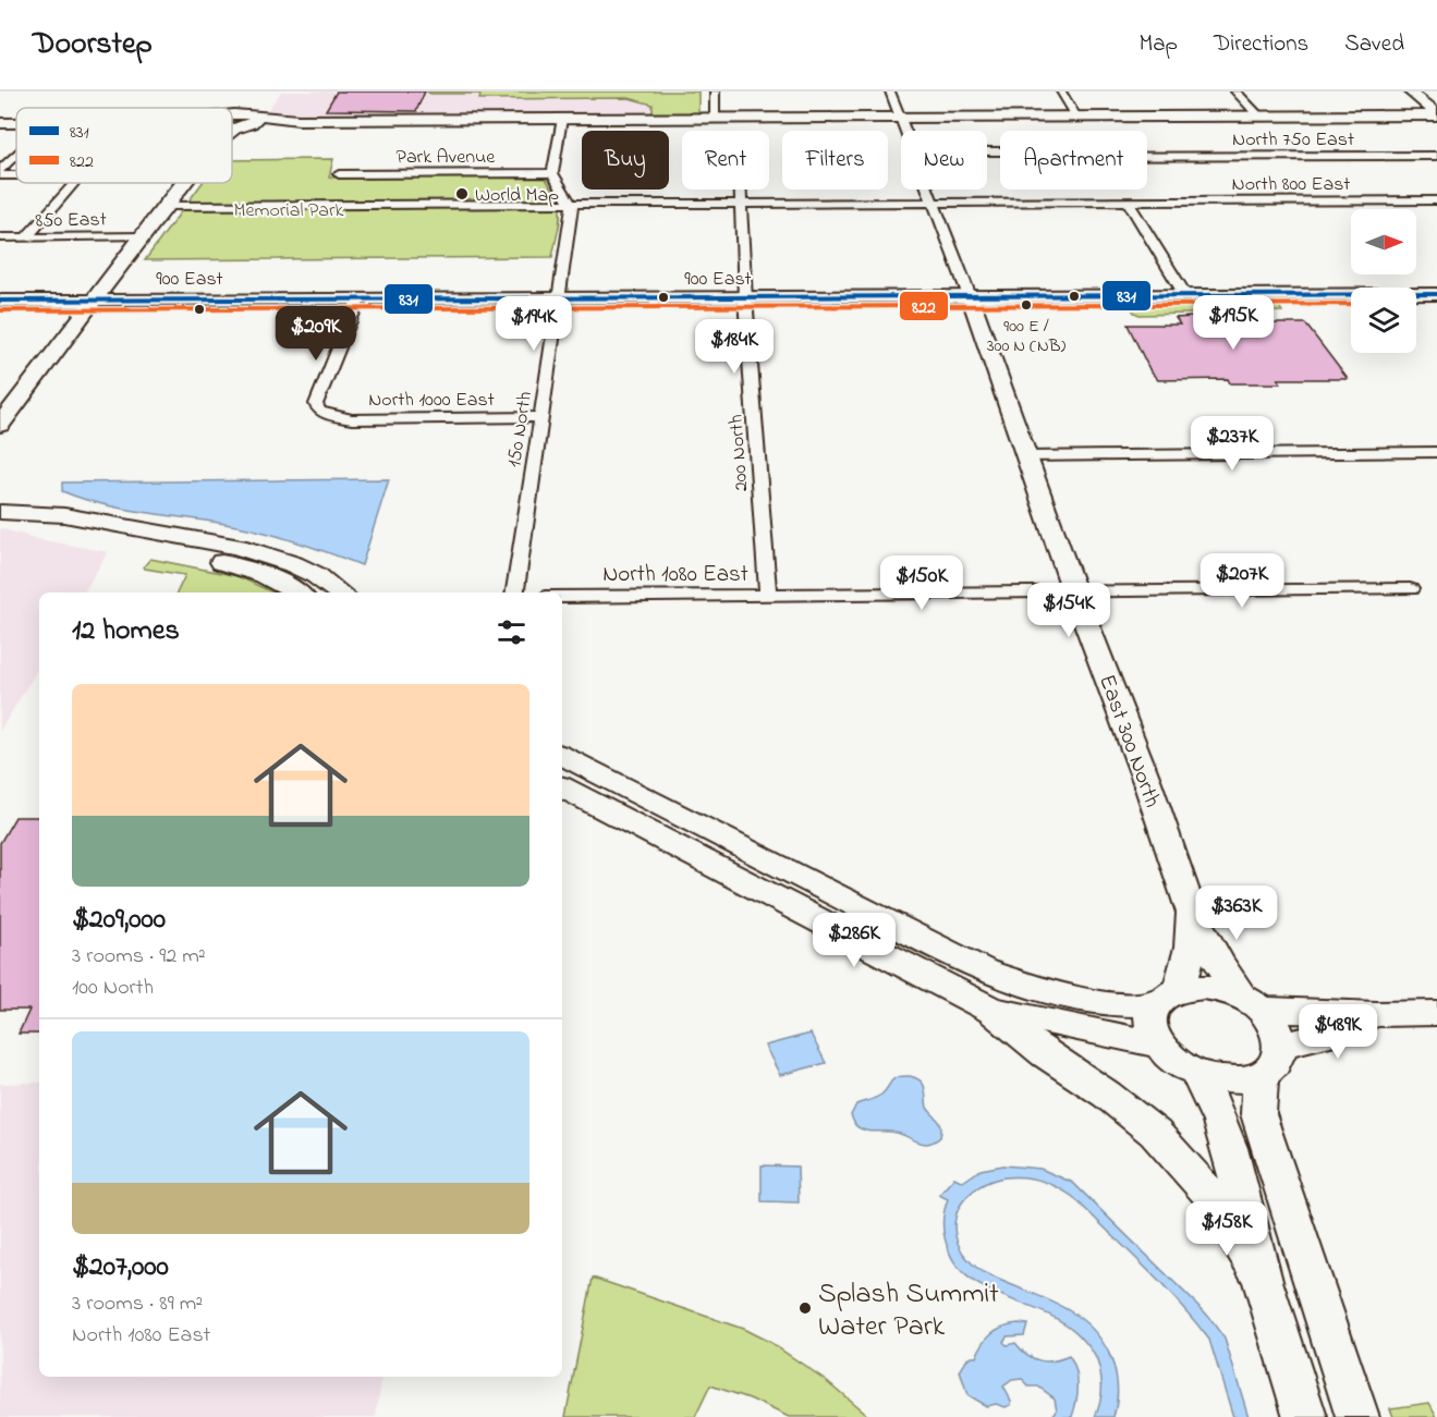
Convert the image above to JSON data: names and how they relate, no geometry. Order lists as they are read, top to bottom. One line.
{"streets":{"street":["North 750 East","Park Avenue","North 800 East","850 East","900 East","North 1000 East","150 North","200 North","North 1080 East","East 300 North"]},"crossings":[["North 800 East","150 North"],["North 800 East","200 North"],["900 East","North 1000 East"],["900 East","150 North"],["900 East","200 North"],["900 East","East 300 North"],["North 1000 East","150 North"],["200 North","North 1080 East"],["North 1080 East","East 300 North"]],"parks":["Memorial Park"],"places":["World Map","900 E / 300 N (NB)","Splash Summit Water Park"],"lines":["transit line 831","transit line 822"],"legend":["831","822"],"north":"right","page":{"header":"Doorstep","nav":["Map","Directions","Saved"],"chip":["Buy","Rent","Filters","New","Apartment"],"price":["$195K","$194K","$209K","$184K","$237K","$207K","$150K","$154K","$363K","$286K","$489K","$158K"],"heading":"12 homes","list":[{"name":"$209,000","note":"3 rooms · 92 m² · 100 North"},{"name":"$207,000","note":"3 rooms · 89 m² · North 1080 East"}]}}
